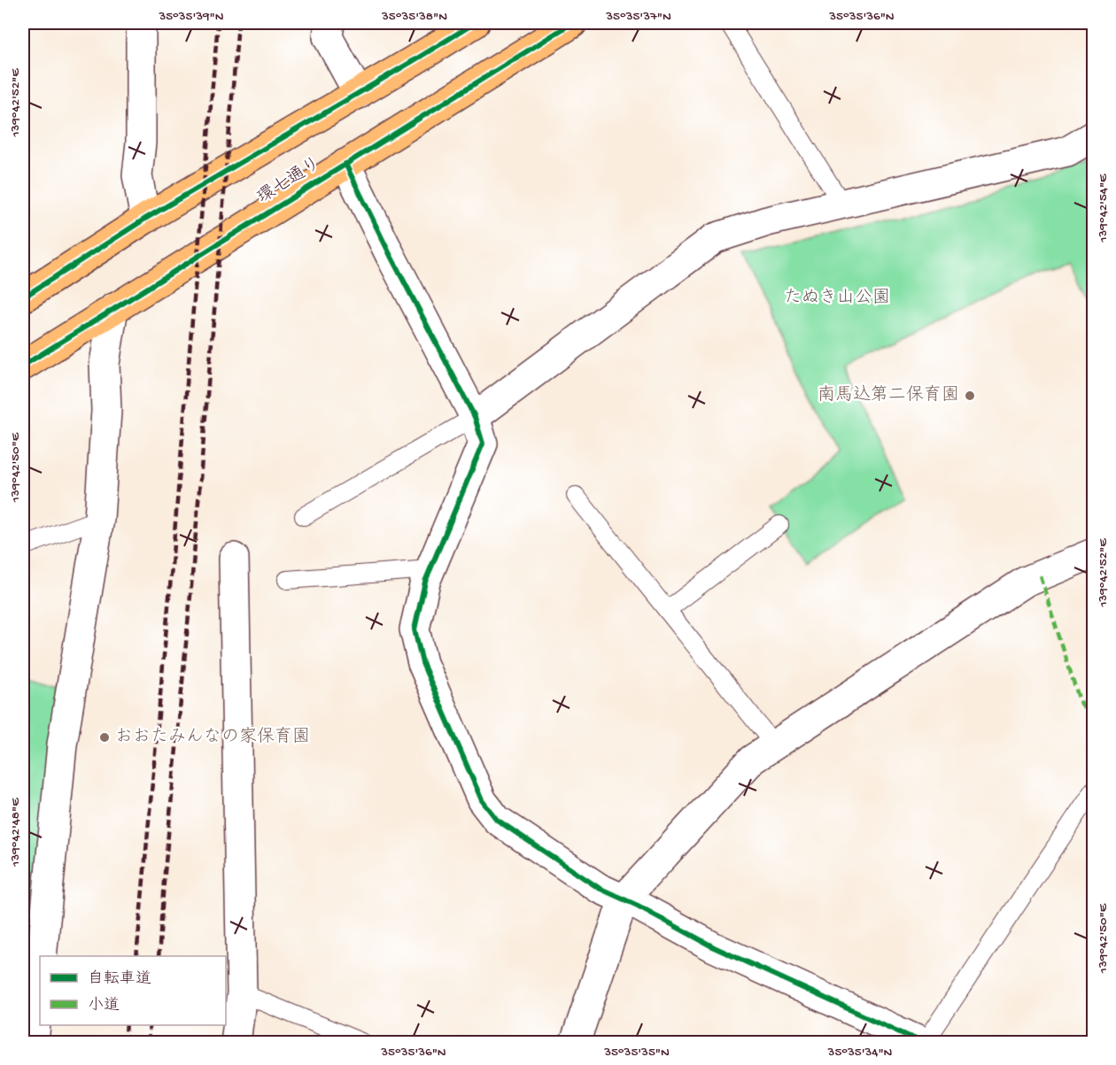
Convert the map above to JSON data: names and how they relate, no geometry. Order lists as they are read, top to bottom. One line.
{"streets":{"main road":["環七通り"]},"parks":["たぬき山公園"],"places":["南馬込第二保育園","おおたみんなの家保育園"],"legend":["自転車道","小道"],"coordinates":["35°35'39\"N","35°35'38\"N","35°35'37\"N","35°35'36\"N","139°42'52\"E","139°42'54\"E","139°42'50\"E","139°42'48\"E","35°35'35\"N","35°35'34\"N"]}
